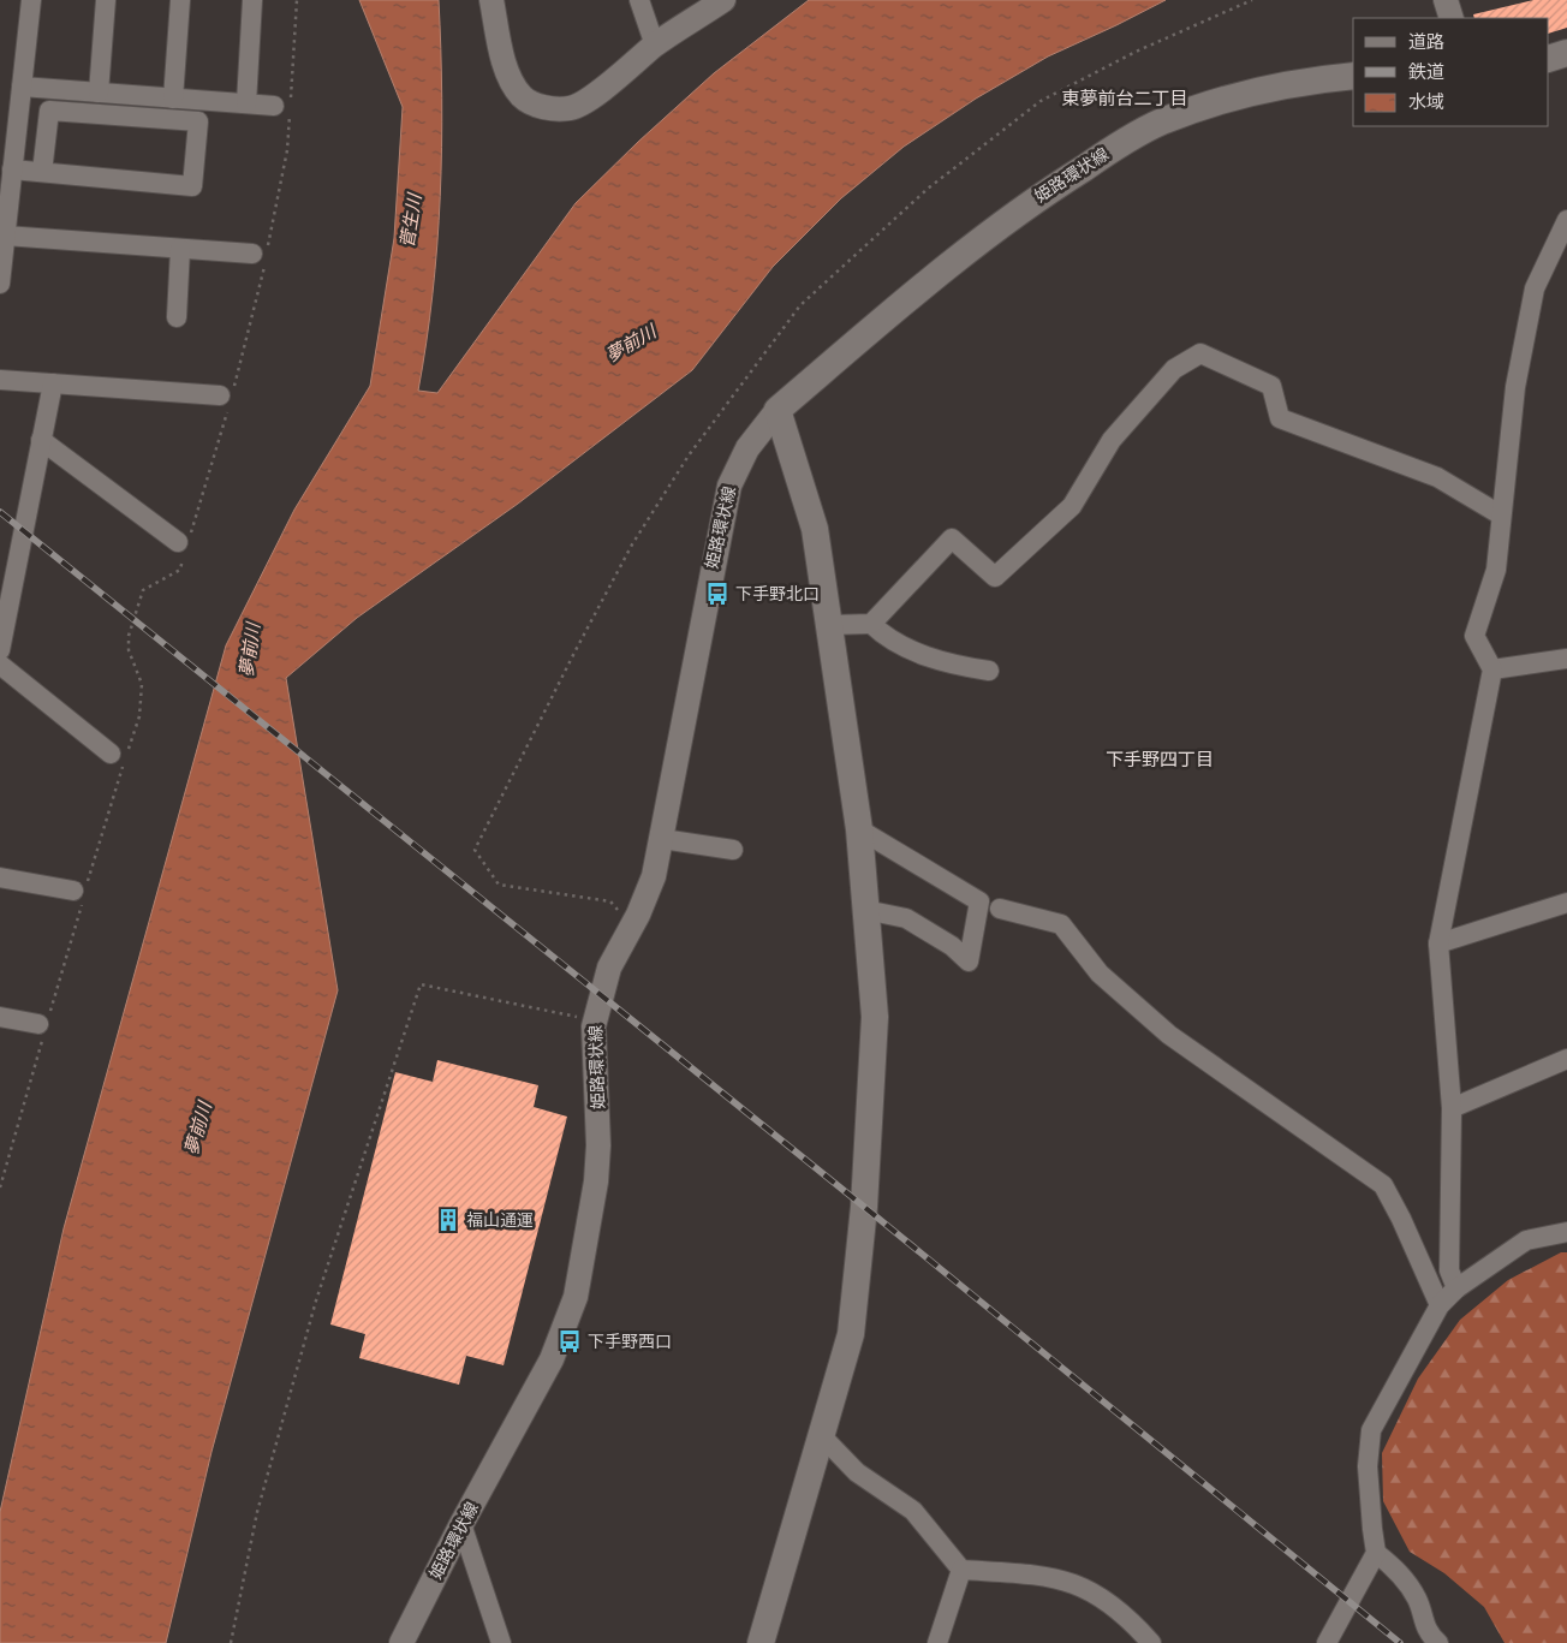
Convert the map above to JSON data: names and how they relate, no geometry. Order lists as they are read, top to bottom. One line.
{"streets":{"main road":["姫路環状線"]},"districts":["東夢前台二丁目","下手野四丁目"],"water":["菅生川","夢前川"],"places":{"bus stop":["下手野北口","下手野西口"],"building":["福山通運"]},"legend":["道路","鉄道","水域"]}
